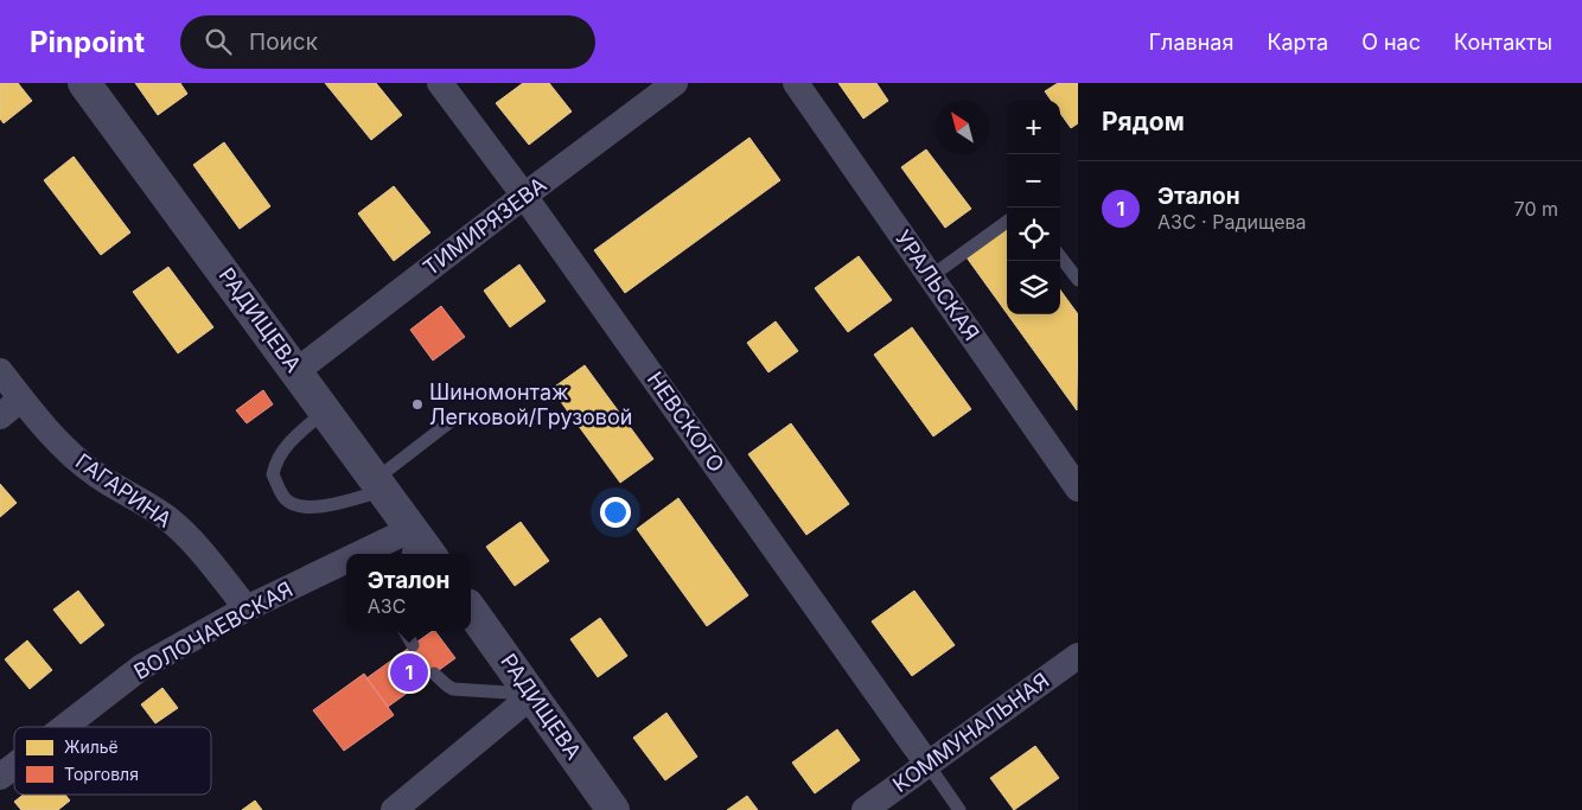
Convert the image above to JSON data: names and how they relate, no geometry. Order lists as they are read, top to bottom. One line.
{"streets":{"street":["ТИМИРЯЗЕВА","УРАЛЬСКАЯ","РАДИЩЕВА","НЕВСКОГО","ГАГАРИНА","ВОЛОЧАЕВСКАЯ","КОММУНАЛЬНАЯ"]},"crossings":[["ТИМИРЯЗЕВА","РАДИЩЕВА"],["ТИМИРЯЗЕВА","НЕВСКОГО"],["РАДИЩЕВА","ВОЛОЧАЕВСКАЯ"],["НЕВСКОГО","КОММУНАЛЬНАЯ"],["ГАГАРИНА","ВОЛОЧАЕВСКАЯ"]],"places":["Шиномонтаж Легковой/Грузовой"],"legend":["Жильё","Торговля"],"north":"top left","page":{"header":"Pinpoint","search":"Поиск","nav":["Главная","Карта","О нас","Контакты"],"heading":"Рядом","map_buttons":["+","−"],"list":[{"mark":"1","name":"Эталон","note":"АЗС · Радищева","value":"70 m"}],"popup":["Эталон","АЗС"],"pins":"1"}}
